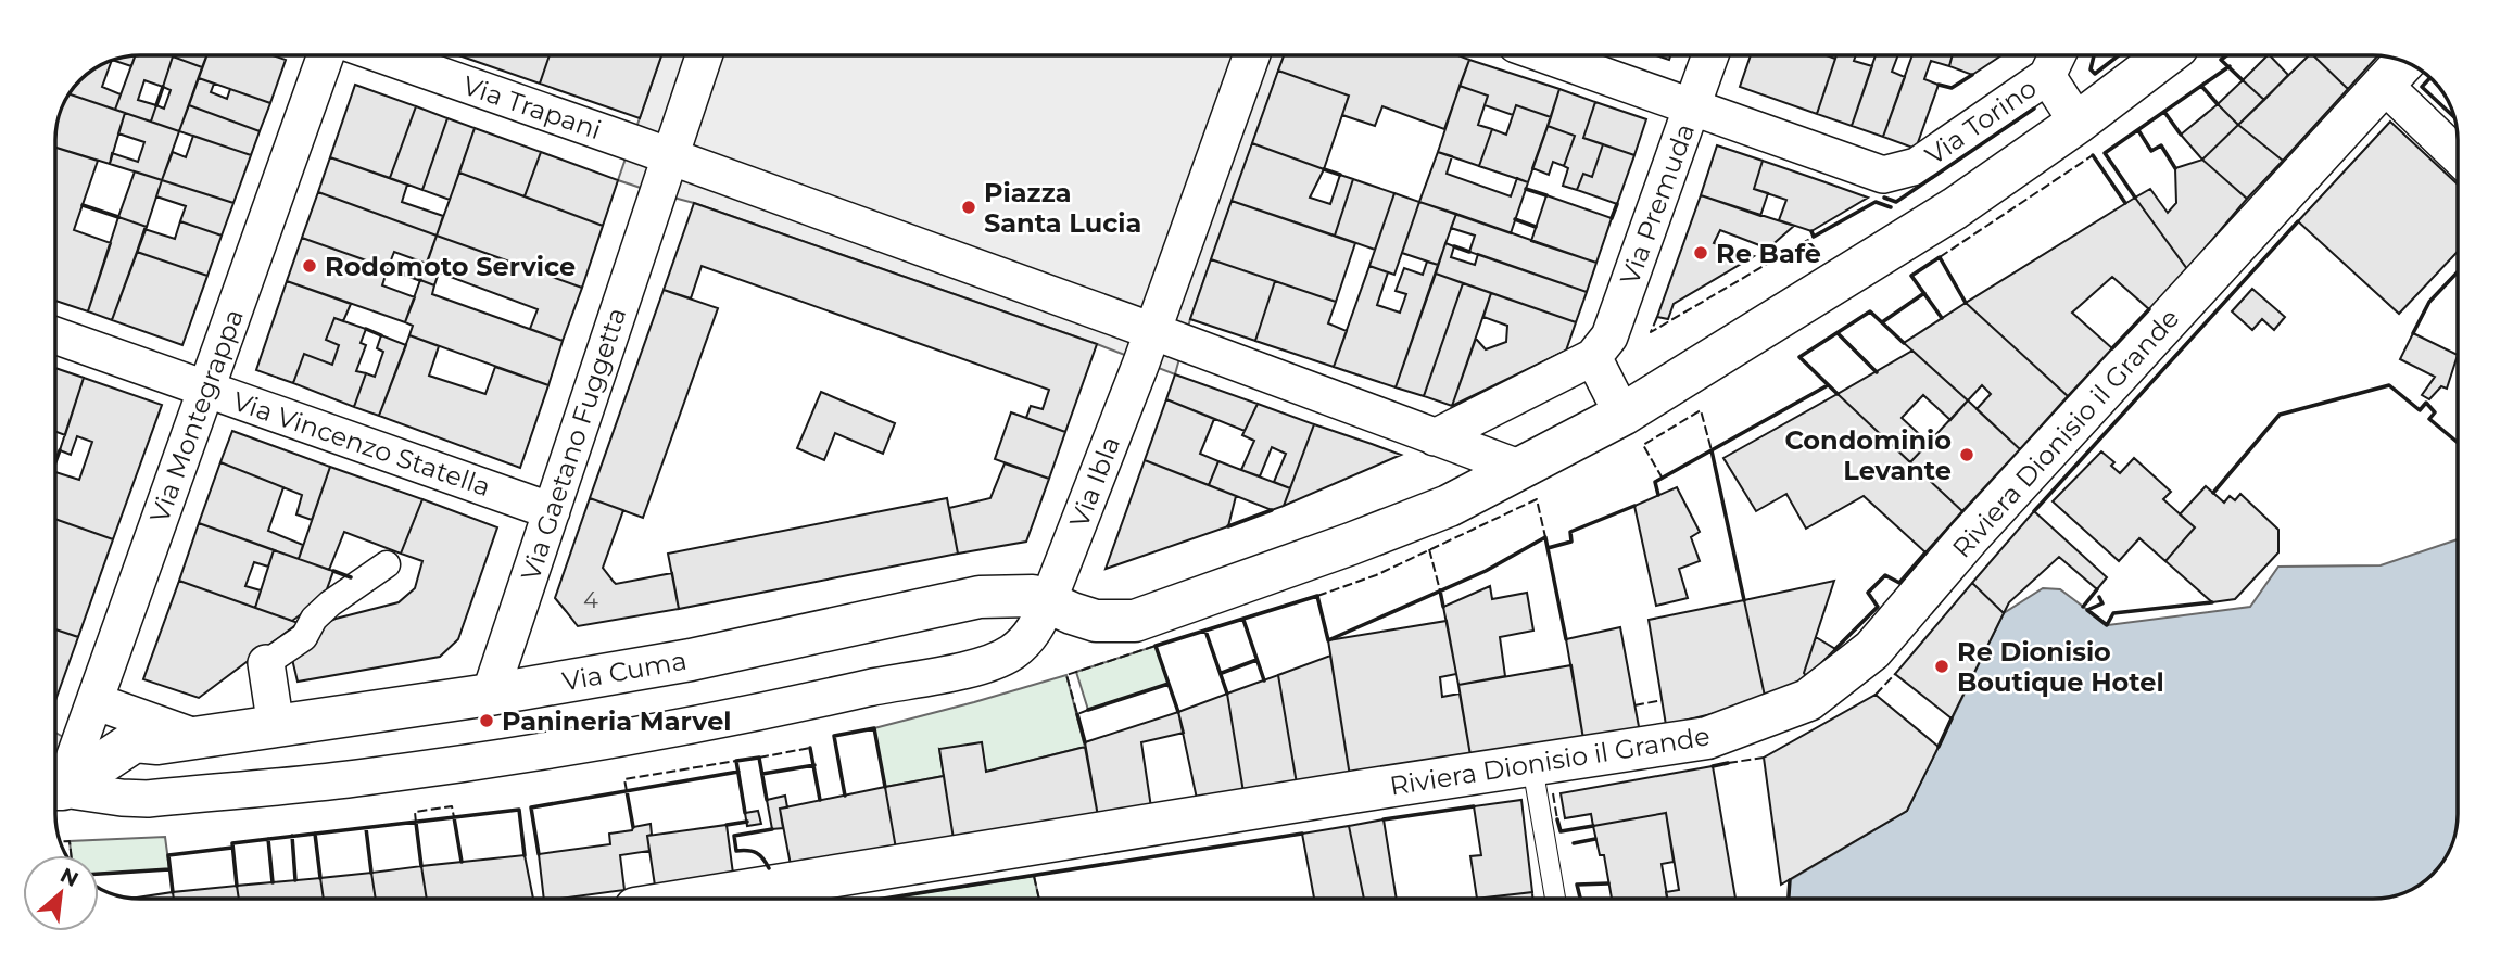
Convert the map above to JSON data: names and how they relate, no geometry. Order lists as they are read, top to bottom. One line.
{"streets":{"street":["Via Trapani","Via Torino","Via Premuda","Via Montegrappa","Riviera Dionisio il Grande","Via Vincenzo Statella","Via Gaetano Fuggetta","Via Ibla","Via Cuma"]},"crossings":[["Via Trapani","Via Gaetano Fuggetta"],["Via Trapani","Via Ibla"],["Via Trapani","Via Cuma"],["Via Torino","Via Premuda"],["Via Montegrappa","Via Vincenzo Statella"],["Via Vincenzo Statella","Via Gaetano Fuggetta"],["Via Gaetano Fuggetta","Via Cuma"],["Via Ibla","Via Cuma"]],"places":["Piazza Santa Lucia","Re Bafè","Rodomoto Service","Condominio Levante","Re Dionisio Boutique Hotel","Panineria Marvel"],"house_numbers":["4"],"north":"top right"}
